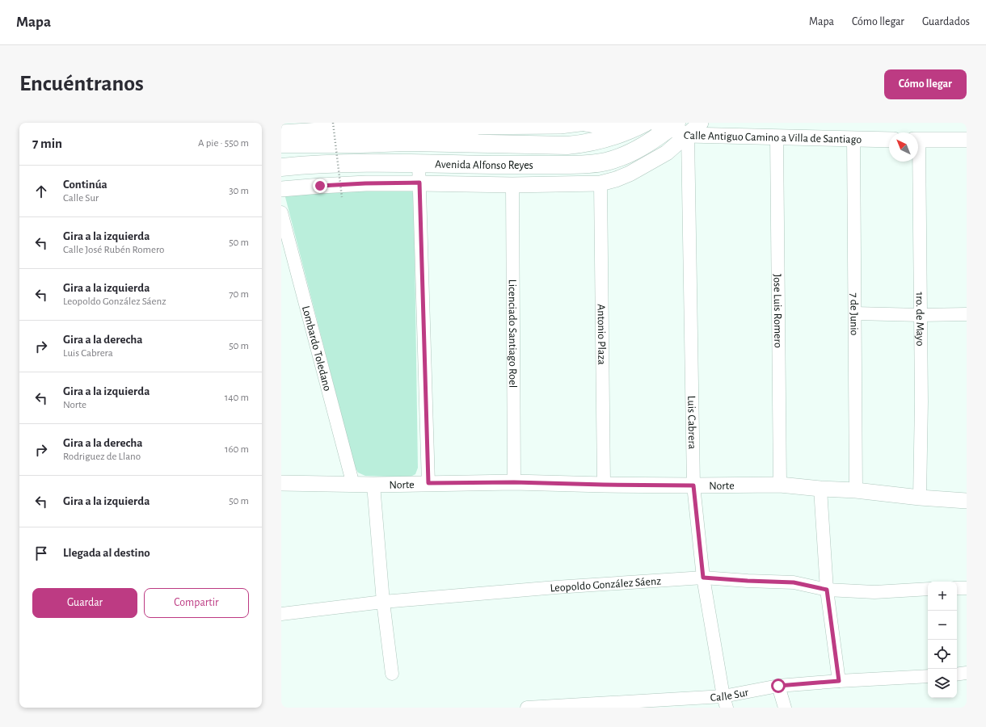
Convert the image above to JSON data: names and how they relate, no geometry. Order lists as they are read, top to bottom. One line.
{"streets":{"main road":["Avenida Alfonso Reyes"],"street":["Calle Antiguo Camino a Villa de Santiago","Jose Luis Romero","7 de Junio","1ro. de Mayo","Licenciado Santiago Roel","Antonio Plaza","Lombardo Toledano","Luis Cabrera","Norte","Leopoldo González Sáenz","Calle Sur"]},"crossings":[["Calle Antiguo Camino a Villa de Santiago","Avenida Alfonso Reyes"],["Calle Antiguo Camino a Villa de Santiago","Jose Luis Romero"],["Calle Antiguo Camino a Villa de Santiago","7 de Junio"],["Calle Antiguo Camino a Villa de Santiago","Luis Cabrera"],["Avenida Alfonso Reyes","Luis Cabrera"],["Jose Luis Romero","Norte"],["7 de Junio","Norte"],["1ro. de Mayo","Norte"],["Licenciado Santiago Roel","Norte"],["Antonio Plaza","Norte"],["Lombardo Toledano","Norte"],["Luis Cabrera","Norte"],["Luis Cabrera","Leopoldo González Sáenz"],["Luis Cabrera","Calle Sur"]],"north":"top left","page":{"header":"Mapa","nav":["Mapa","Cómo llegar","Guardados"],"buttons":["Cómo llegar",["Guardar","Compartir"]],"title":"Encuéntranos","heading":["7 min","A pie · 550 m"],"list":[["Continúa","Calle Sur","30 m"],["Gira a la izquierda","Calle José Rubén Romero","50 m"],["Gira a la izquierda","Leopoldo González Sáenz","70 m"],["Gira a la derecha","Luis Cabrera","50 m"],["Gira a la izquierda","Norte","140 m"],["Gira a la derecha","Rodriguez de Llano","160 m"],["Gira a la izquierda","50 m"],"Llegada al destino"],"map_buttons":["+","−"]}}
